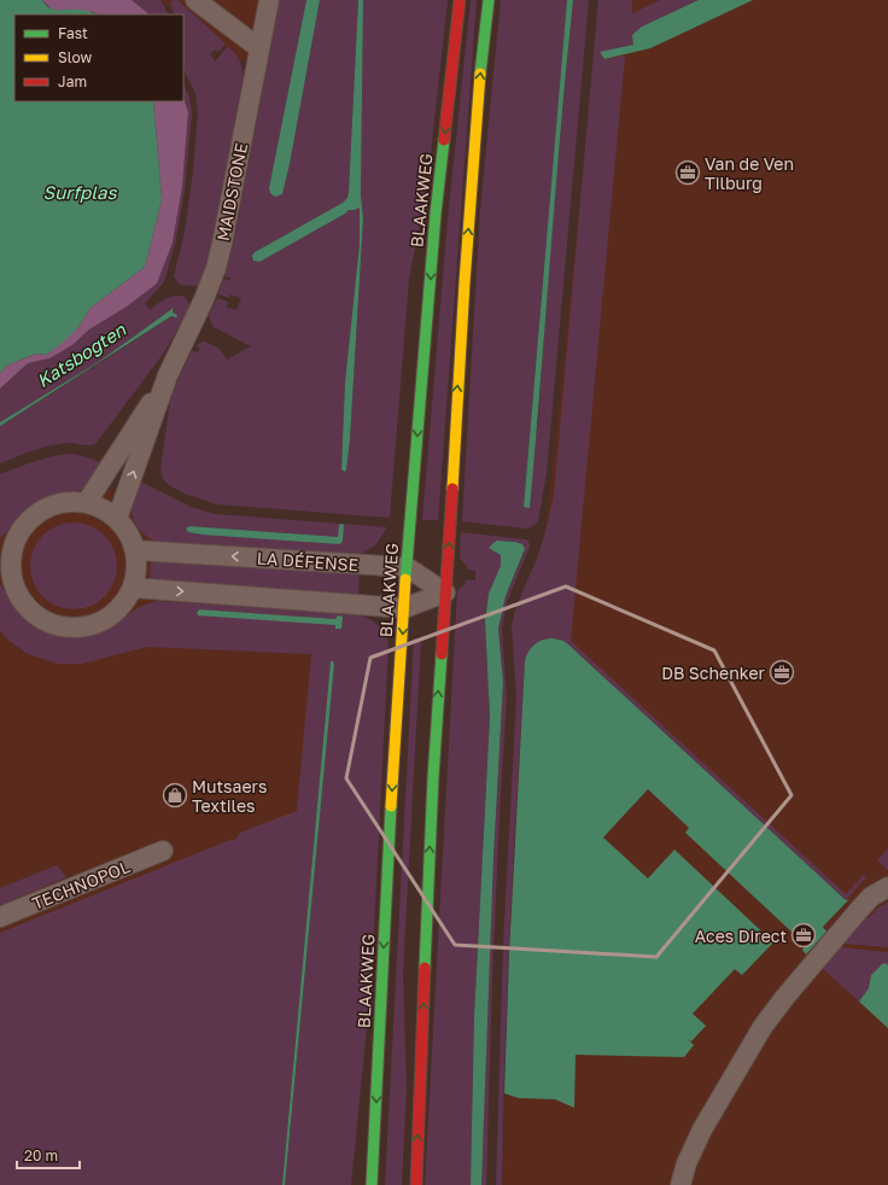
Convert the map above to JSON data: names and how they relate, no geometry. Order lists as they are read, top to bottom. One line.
{"streets":{"main road":["BLAAKWEG"],"street":["MAIDSTONE","LA DÉFENSE","TECHNOPOL"]},"crossings":[["MAIDSTONE","LA DÉFENSE"],["BLAAKWEG","LA DÉFENSE"]],"water":["Surfplas","Katsbogten"],"places":{"office":["Van de Ven Tilburg","DB Schenker","Aces Direct"],"shop":["Mutsaers Textiles"]},"legend":["Fast","Slow","Jam"],"scale_bar":"20 m"}
